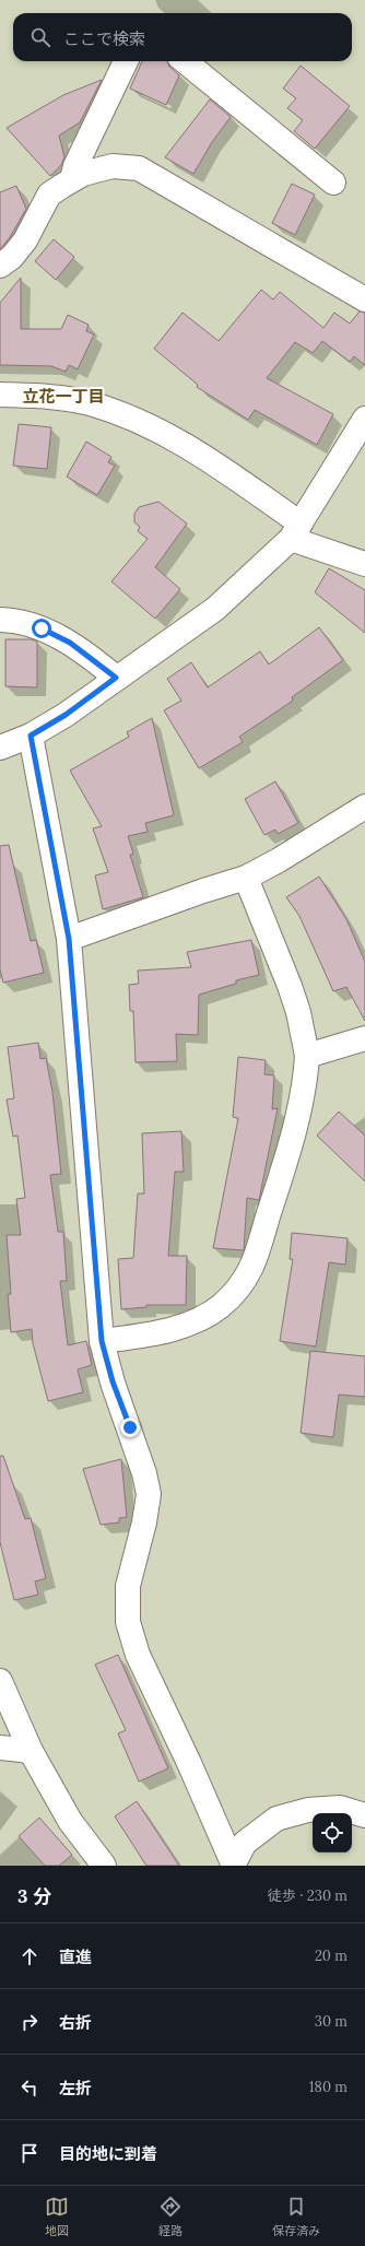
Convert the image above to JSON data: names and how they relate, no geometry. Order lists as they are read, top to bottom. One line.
{"districts":["立花一丁目"],"page":{"search":"ここで検索","heading":["3 分","徒歩 · 230 m"],"list":[["直進","20 m"],["右折","30 m"],["左折","180 m"],"目的地に到着"],"nav":["地図","経路","保存済み"]}}
